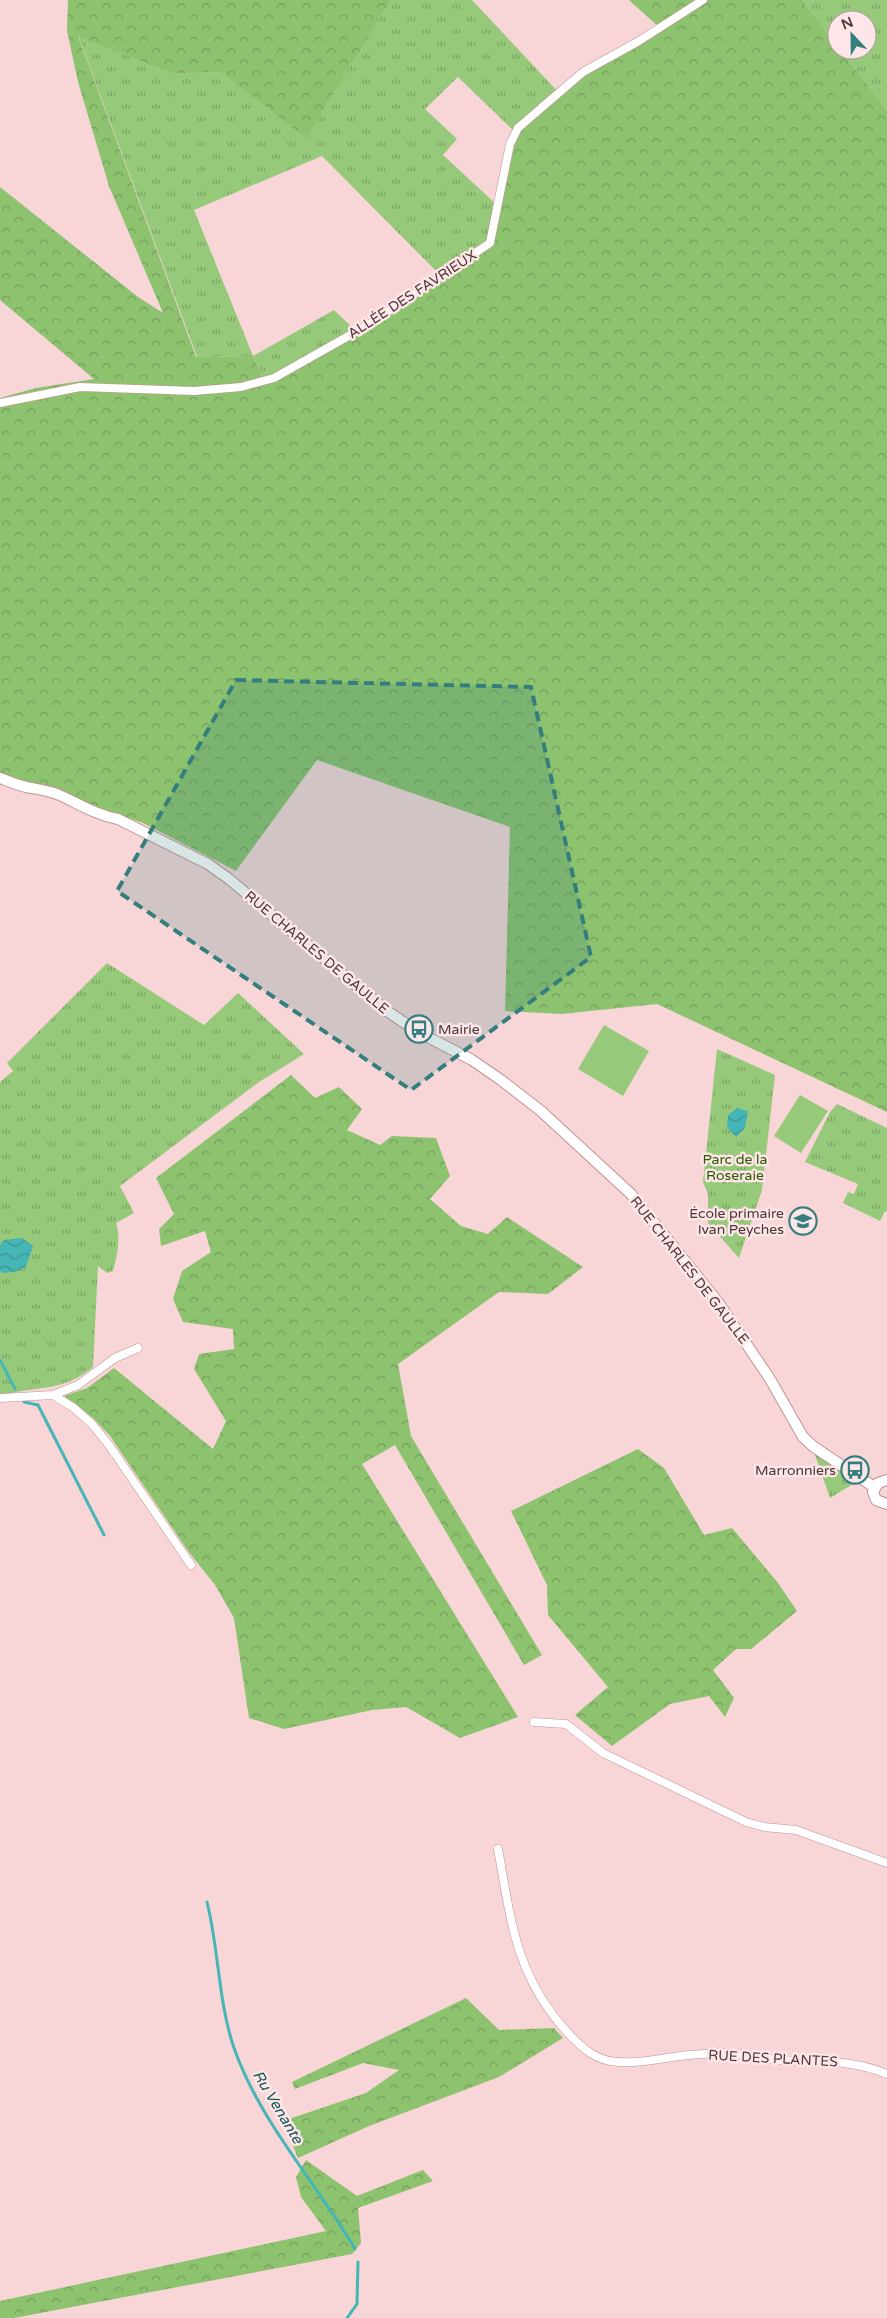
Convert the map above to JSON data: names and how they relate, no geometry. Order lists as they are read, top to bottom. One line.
{"streets":{"street":["ALLÉE DES FAVRIEUX","RUE CHARLES DE GAULLE","RUE DES PLANTES"]},"water":["Ru Venante"],"parks":["Parc de la Roseraie"],"places":{"bus stop":["Mairie","Marronniers"],"school or university":["École primaire Ivan Peyches"]},"north":"top"}
